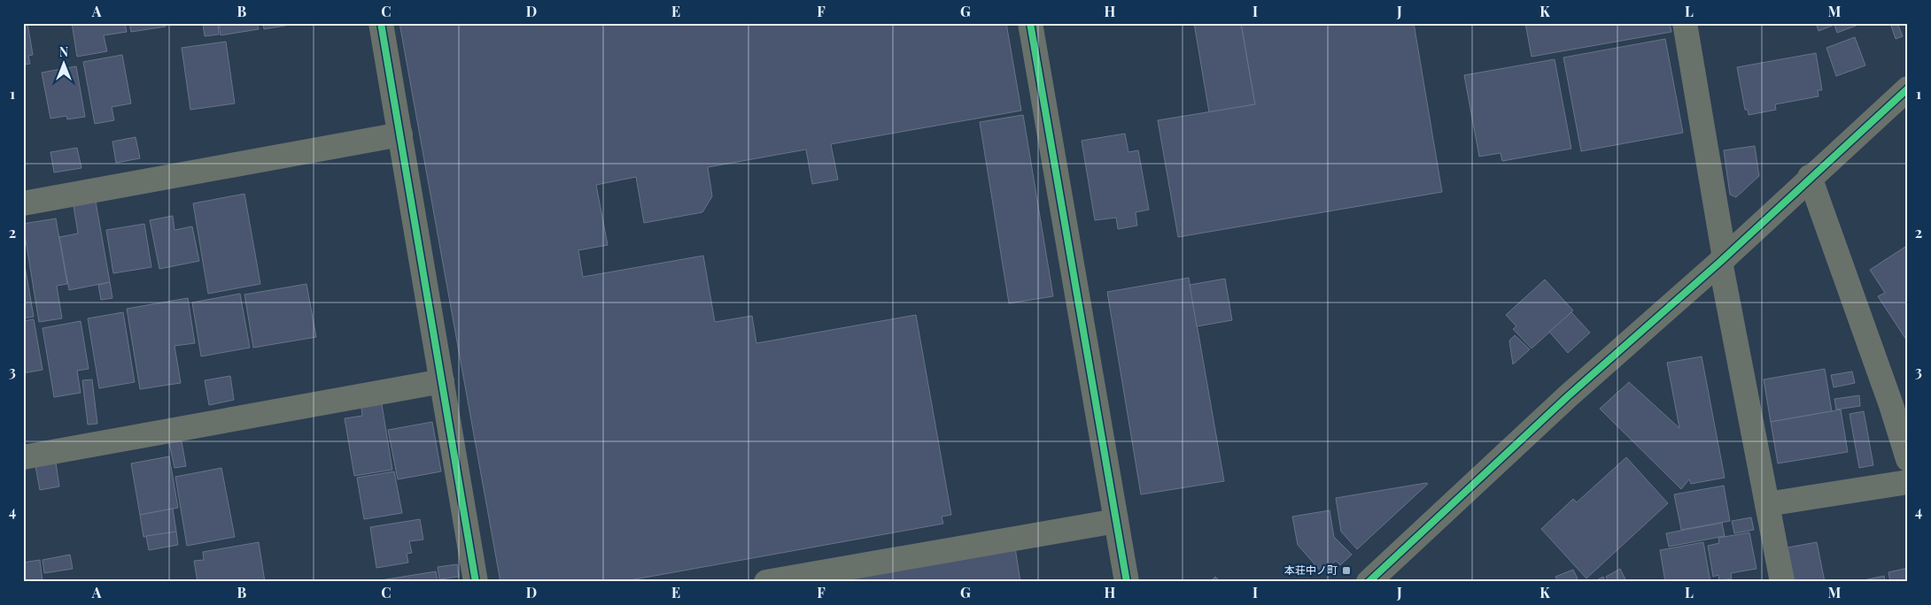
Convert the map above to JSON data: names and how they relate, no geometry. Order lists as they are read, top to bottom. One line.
{"places":{"transit":["本荘中ノ町"]},"north":"top","grid":{"columns":["A","B","C","D","E","F","G","H","I","J","K","L","M"],"rows":["1","2","3","4"]}}
